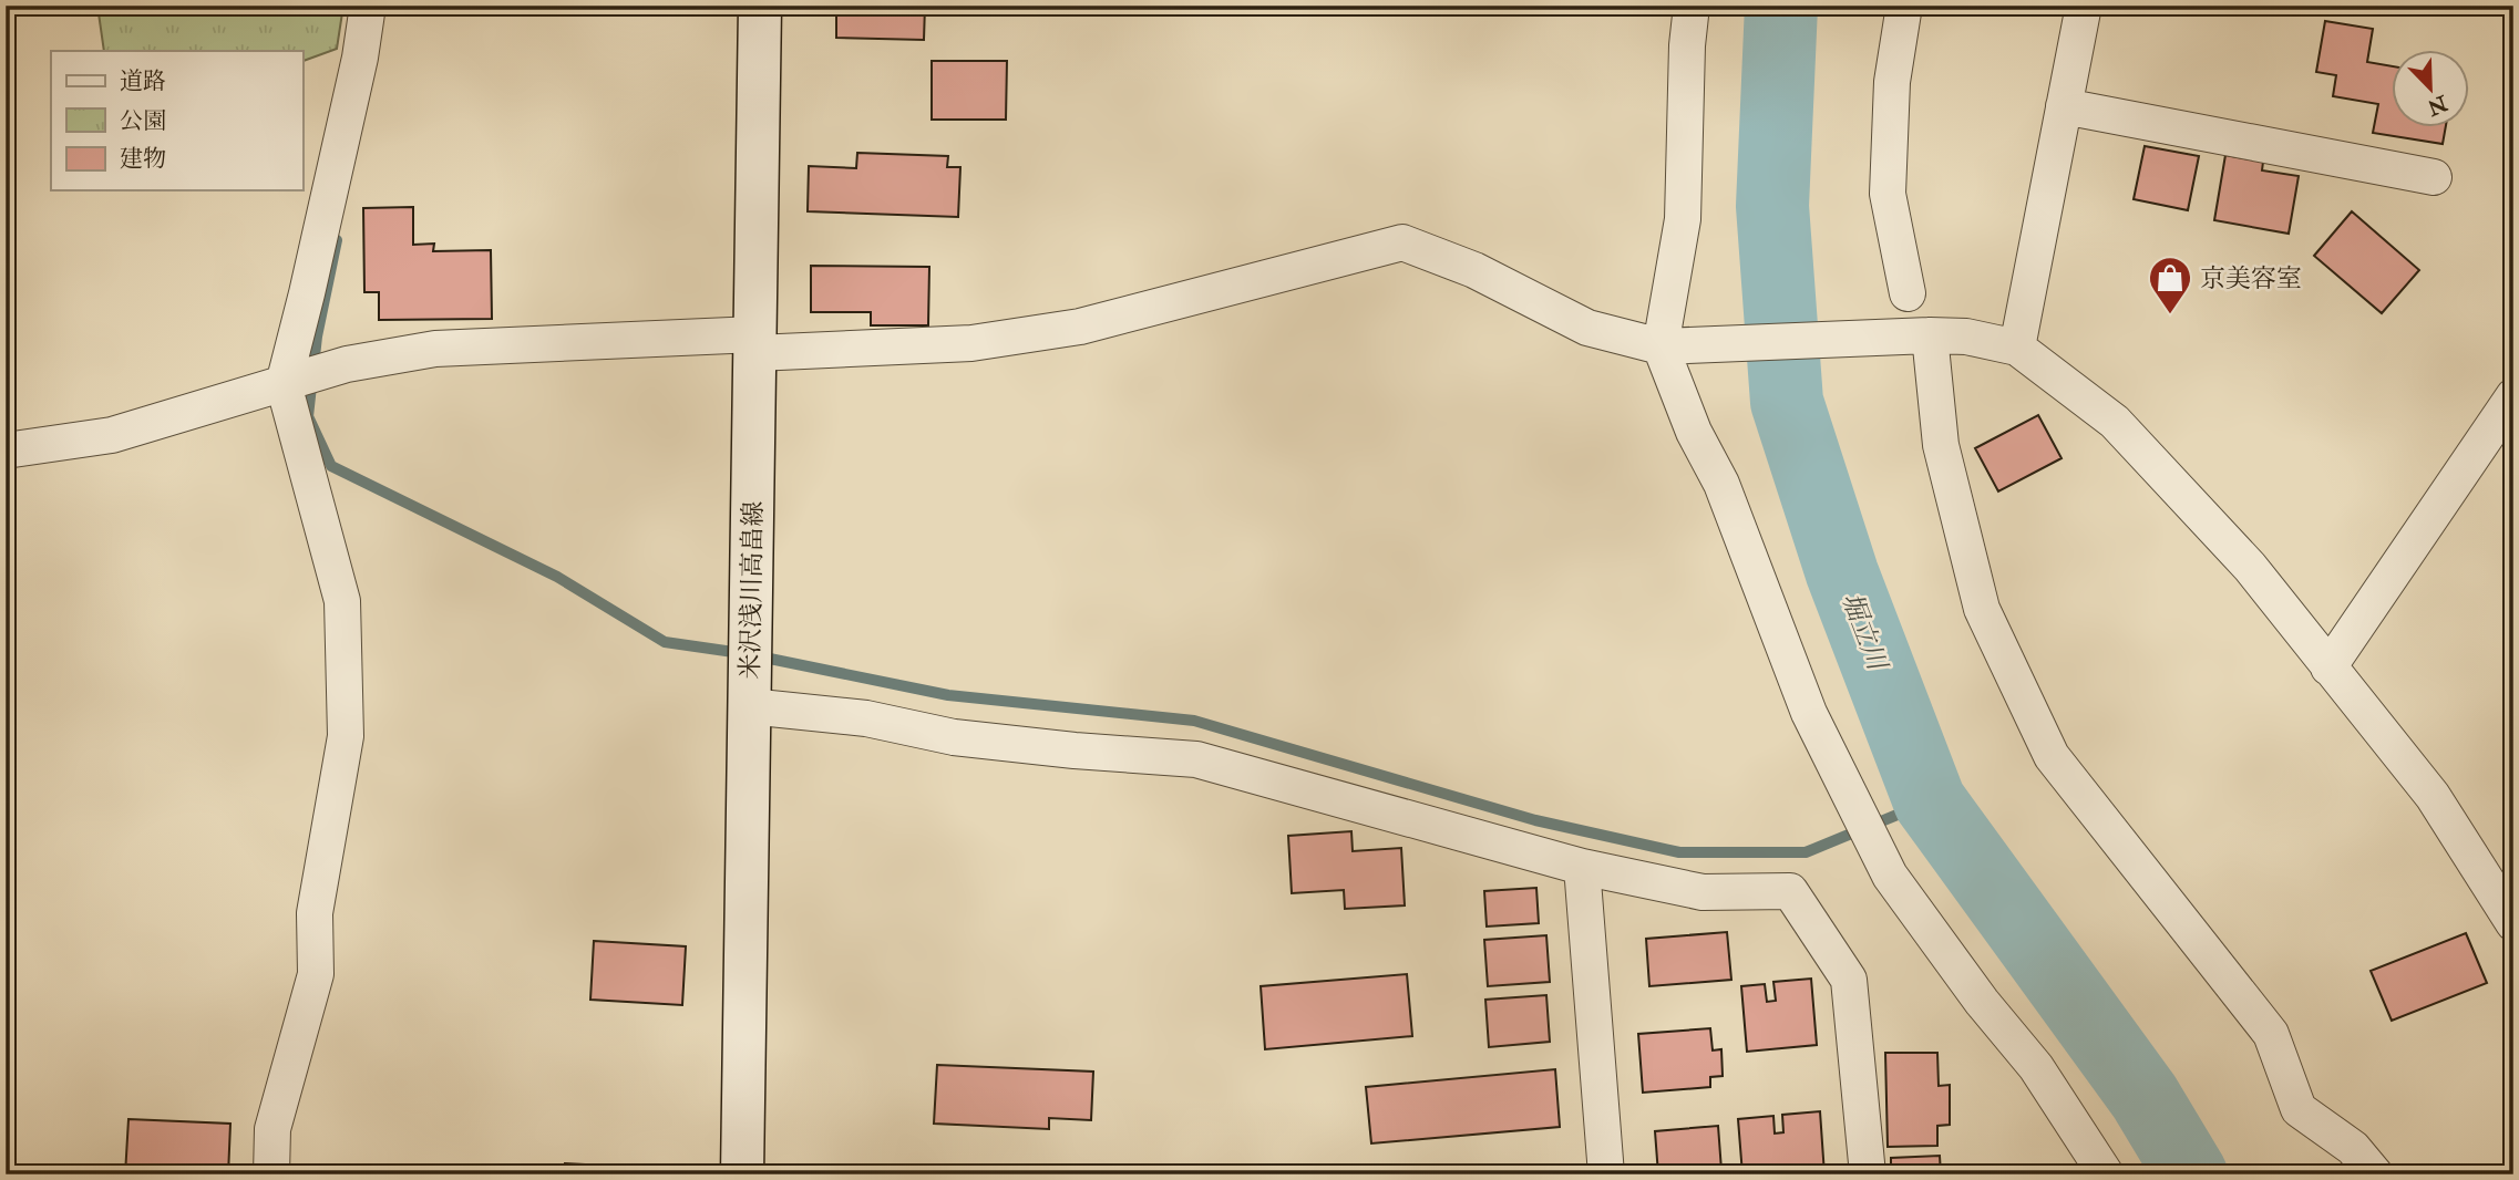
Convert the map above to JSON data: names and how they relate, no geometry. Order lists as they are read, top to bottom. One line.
{"streets":{"main road":["米沢浅川高畠線"]},"water":["堀立川"],"places":{"shop":["京美容室"]},"legend":["道路","公園","建物"],"north":"bottom right"}
